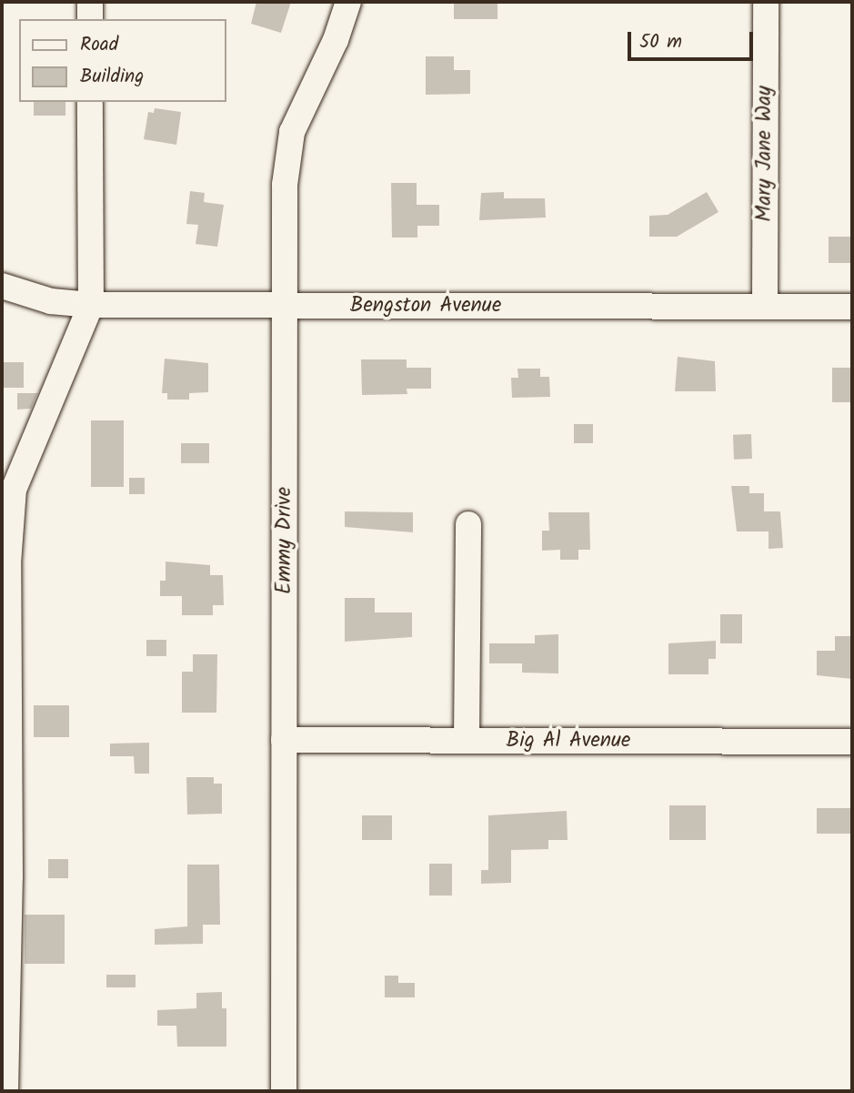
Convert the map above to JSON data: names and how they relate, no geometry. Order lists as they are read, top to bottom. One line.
{"streets":{"street":["Mary Jane Way","Bengston Avenue","Emmy Drive","Big Al Avenue"]},"crossings":[["Mary Jane Way","Bengston Avenue"],["Bengston Avenue","Emmy Drive"],["Emmy Drive","Big Al Avenue"]],"legend":["Road","Building"],"scale_bar":"50 m"}
